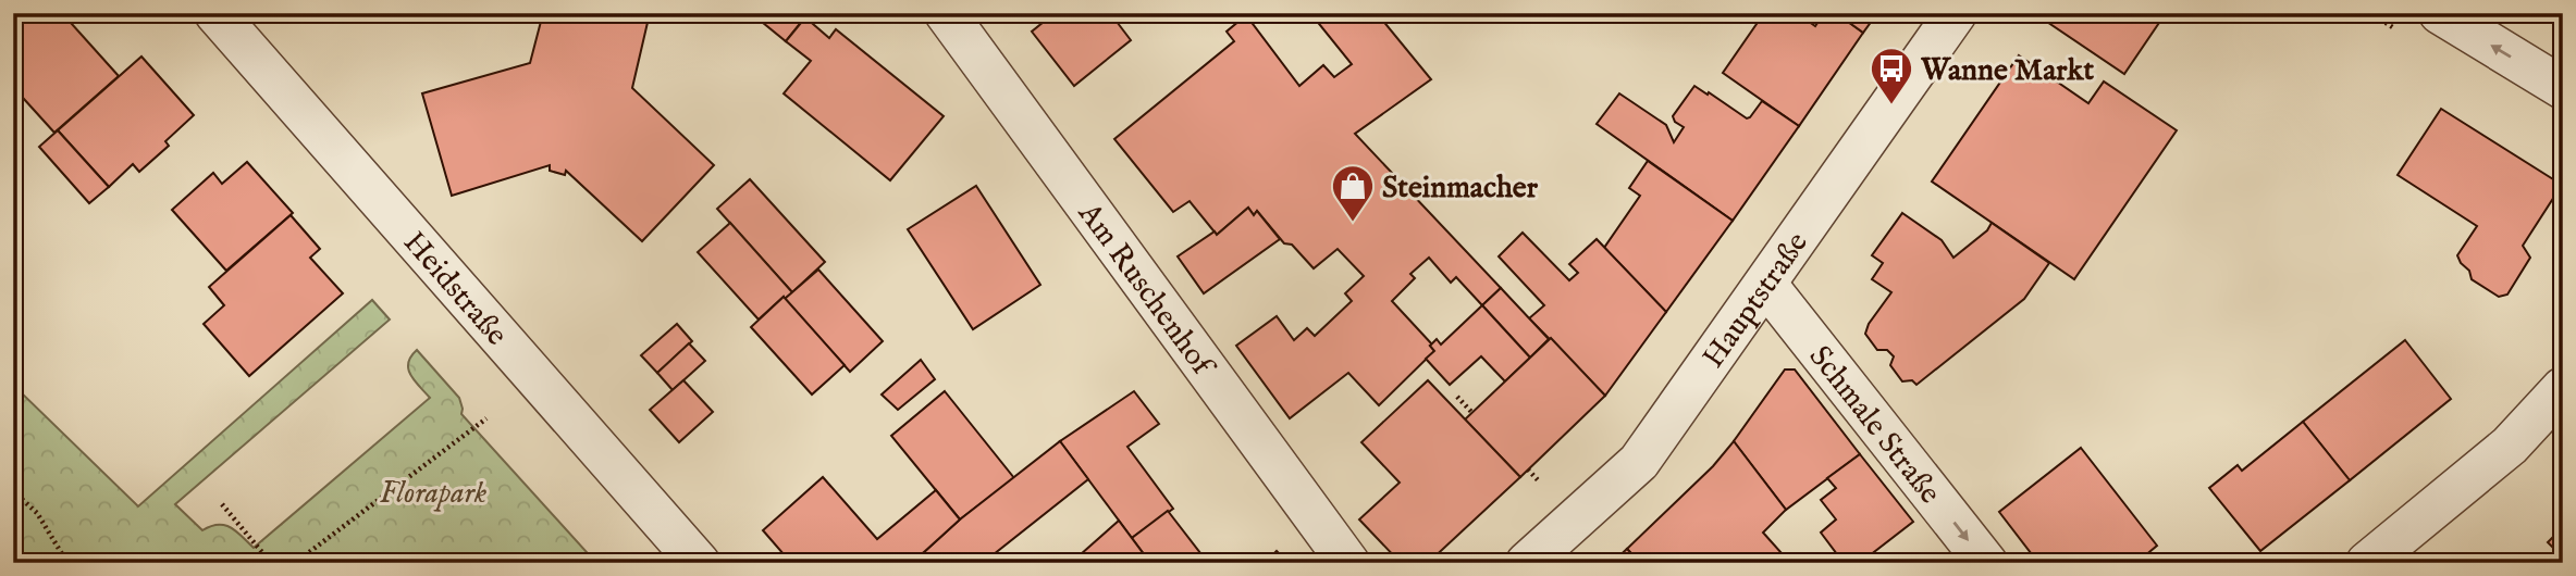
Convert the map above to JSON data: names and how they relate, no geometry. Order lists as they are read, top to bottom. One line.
{"streets":{"street":["Heidstraße","Am Ruschenhof","Hauptstraße","Schmale Straße"]},"crossings":[["Hauptstraße","Schmale Straße"]],"one_way":["Schmale Straße"],"parks":["Florapark"],"places":{"bus stop":["Wanne Markt"],"shop":["Steinmacher"]}}
